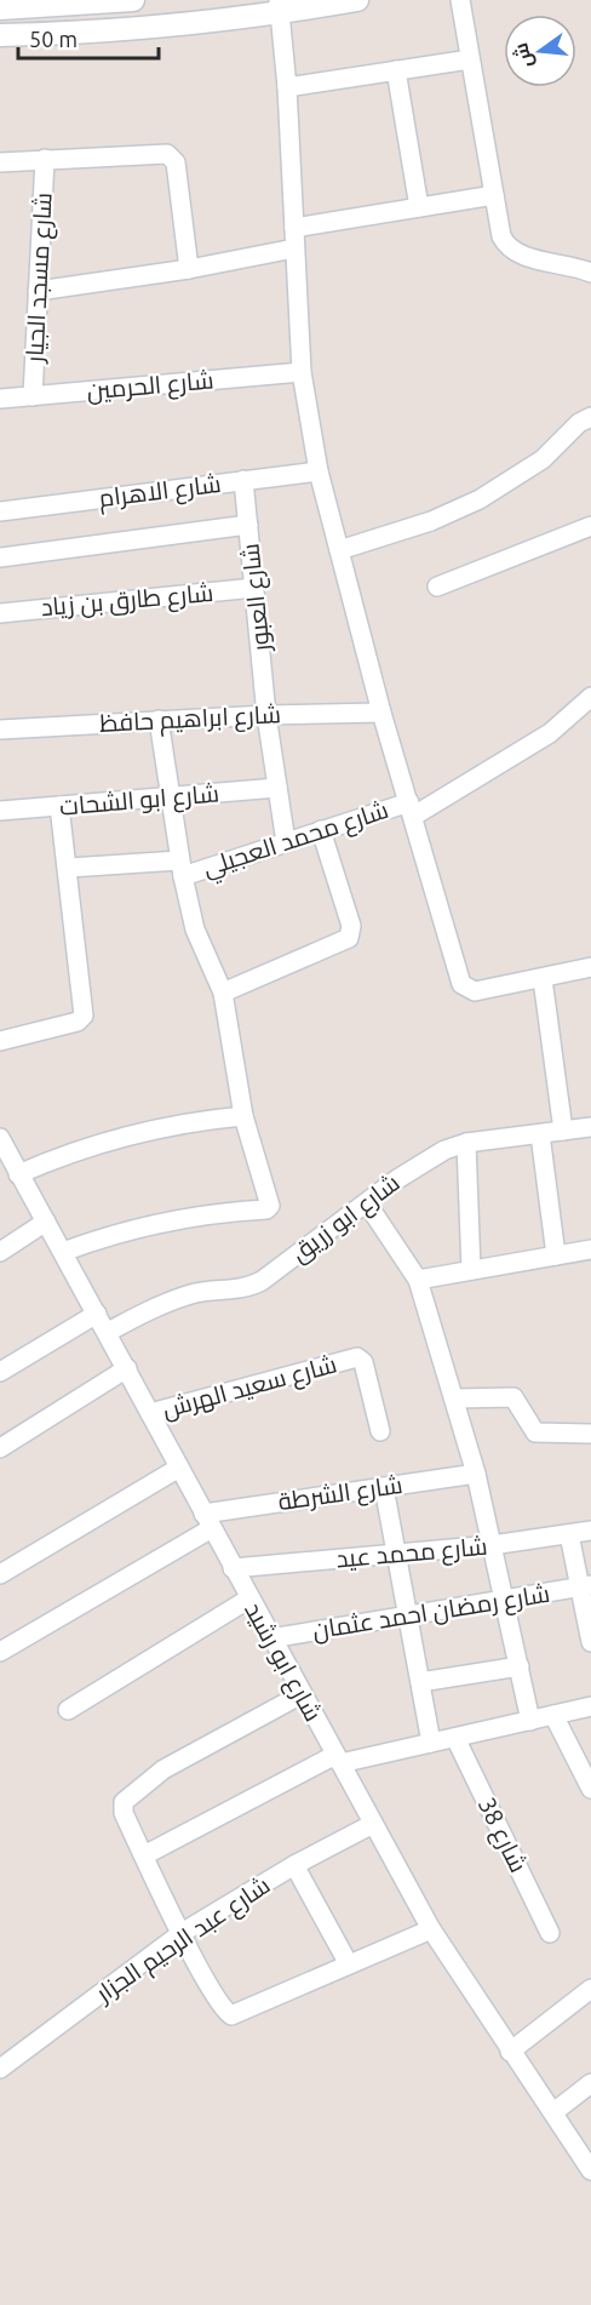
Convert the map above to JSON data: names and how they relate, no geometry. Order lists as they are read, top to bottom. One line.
{"streets":{"street":["شارع مسجد الجيار","شارع الحرمين","شارع الاهرام","شارع العبور","شارع طارق بن زياد","شارع ابراهيم حافظ","شارع ابو الشحات","شارع محمد العجيلي","شارع ابو زريق","شارع سعيد الهرش","شارع الشرطة","شارع محمد عيد","شارع رمضان احمد عثمان","شارع ابو رشيد","شارع 38","شارع عبد الرحيم الجزار"]},"crossings":[["شارع مسجد الجيار","شارع الحرمين"],["شارع الاهرام","شارع العبور"],["شارع العبور","شارع طارق بن زياد"],["شارع العبور","شارع ابراهيم حافظ"],["شارع العبور","شارع ابو الشحات"],["شارع العبور","شارع محمد العجيلي"],["شارع ابو زريق","شارع ابو رشيد"],["شارع سعيد الهرش","شارع ابو رشيد"],["شارع الشرطة","شارع ابو رشيد"],["شارع محمد عيد","شارع ابو رشيد"],["شارع رمضان احمد عثمان","شارع ابو رشيد"],["شارع ابو رشيد","شارع عبد الرحيم الجزار"]],"scale_bar":"50 m","north":"left"}
